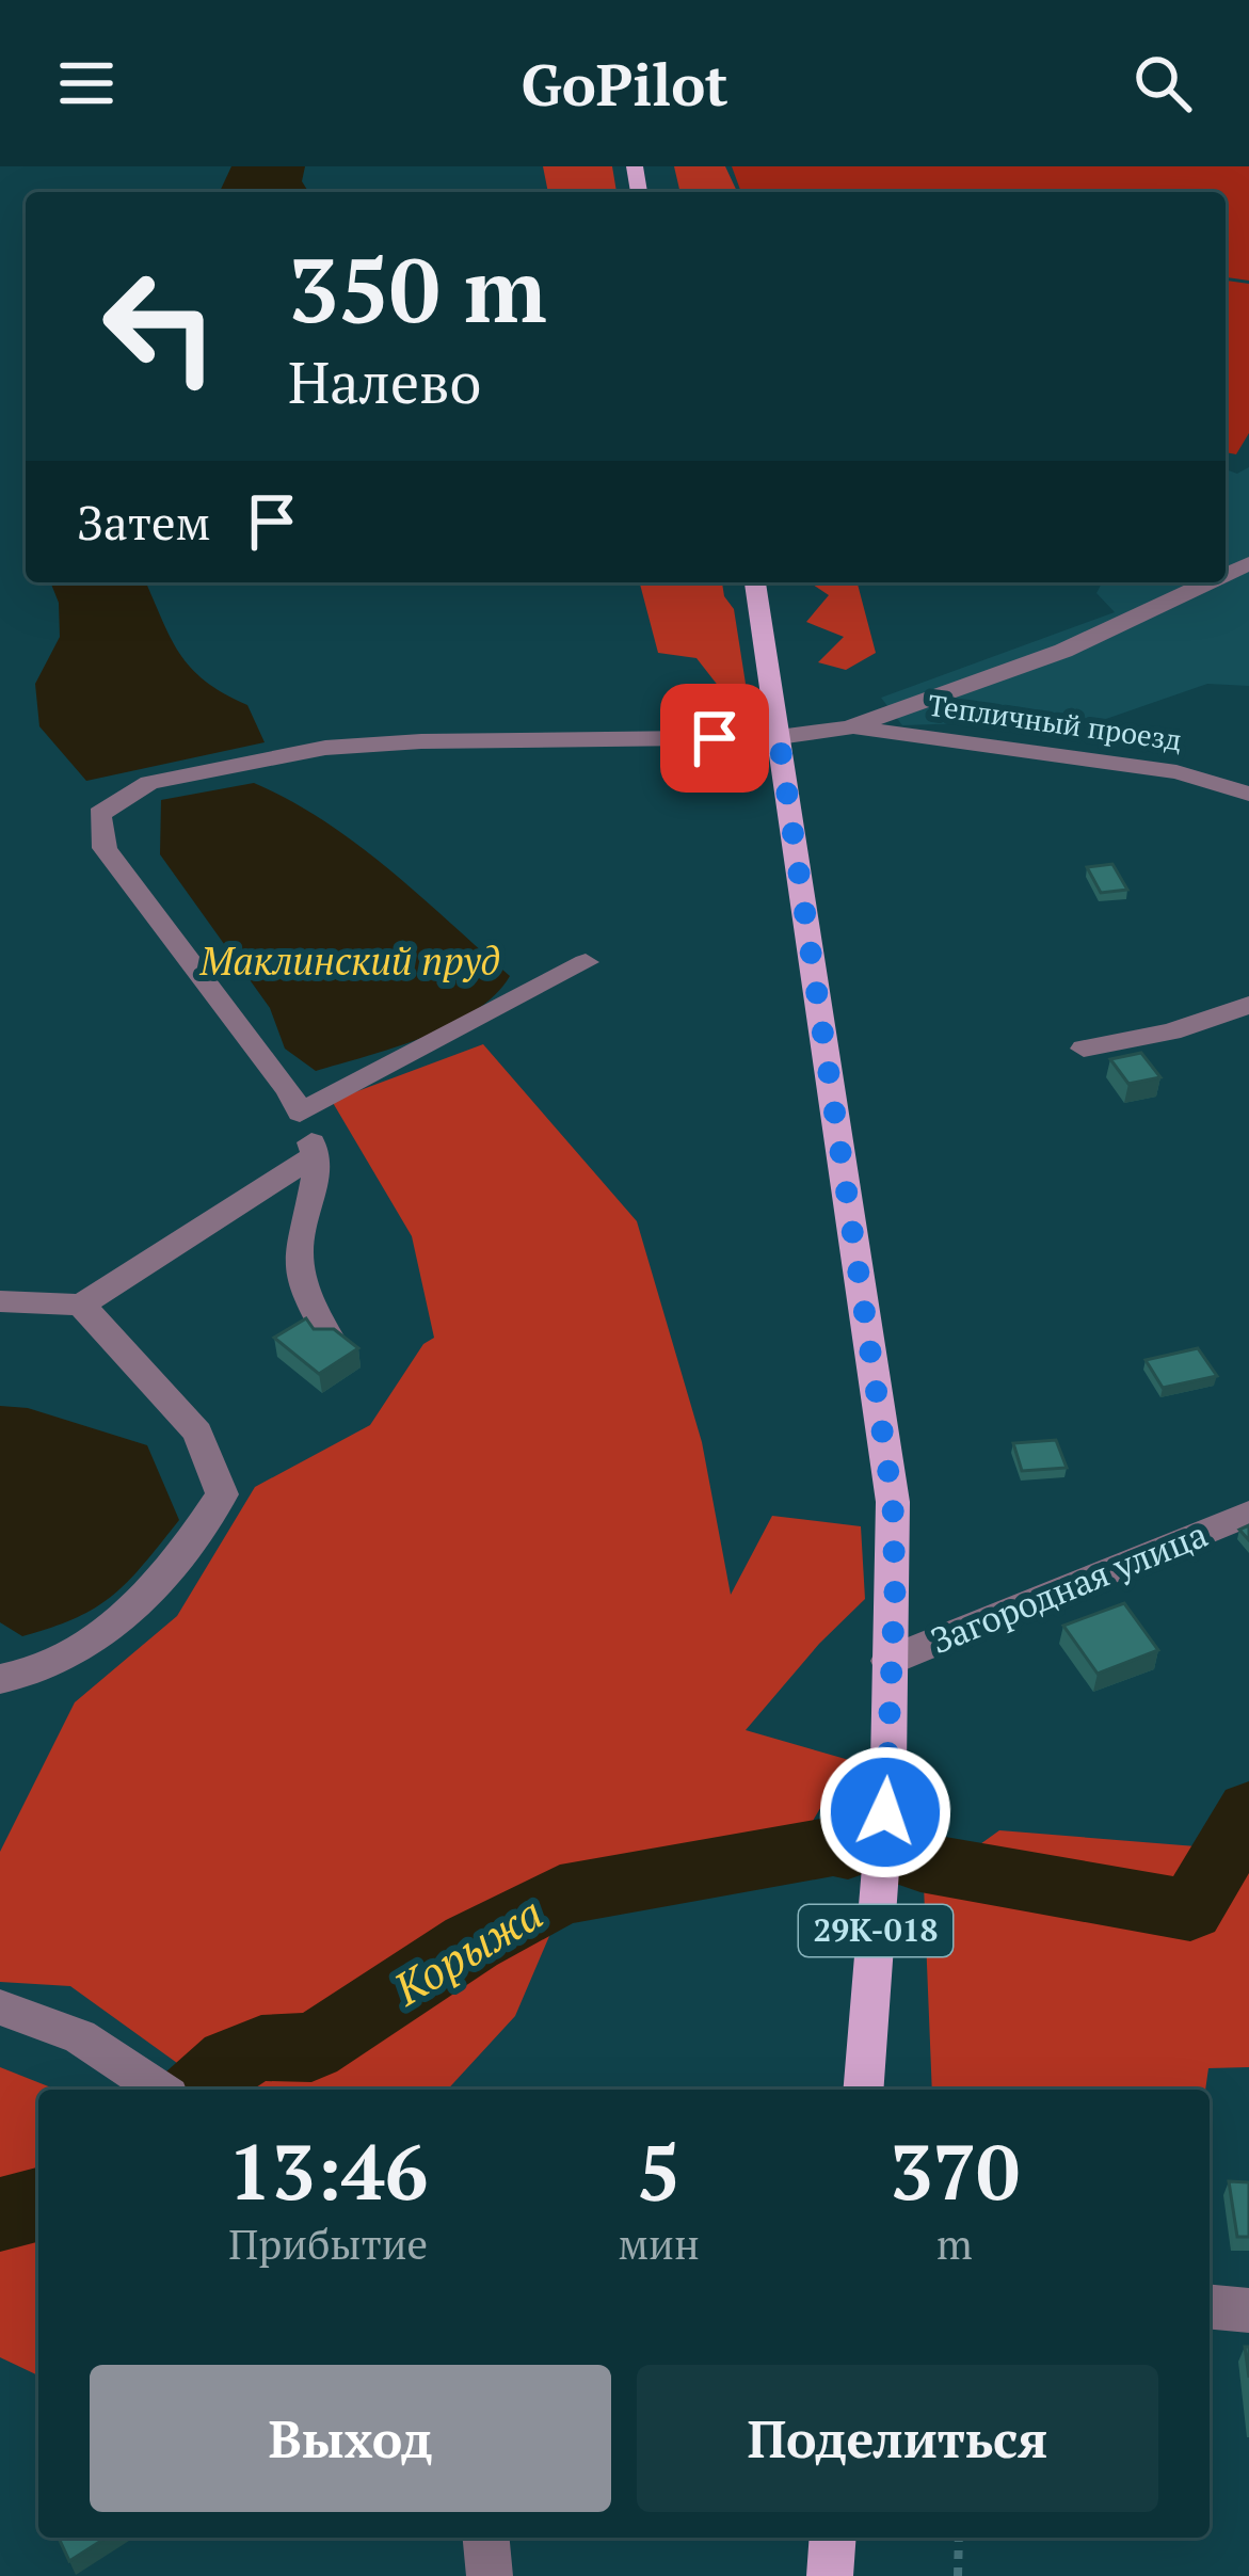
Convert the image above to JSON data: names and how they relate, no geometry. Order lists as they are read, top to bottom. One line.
{"streets":{"main road":["29К-018"],"street":["Тепличный проезд","Загородная улица"]},"crossings":[["Загородная улица","29К-018"]],"water":["Маклинский пруд","Корыжа"],"page":{"header":"GoPilot","turn":["350 m","Налево"],"then":"Затем","eta":["13:46","Прибытие","5","мин","370","m"],"buttons":["Выход","Поделиться"]}}
